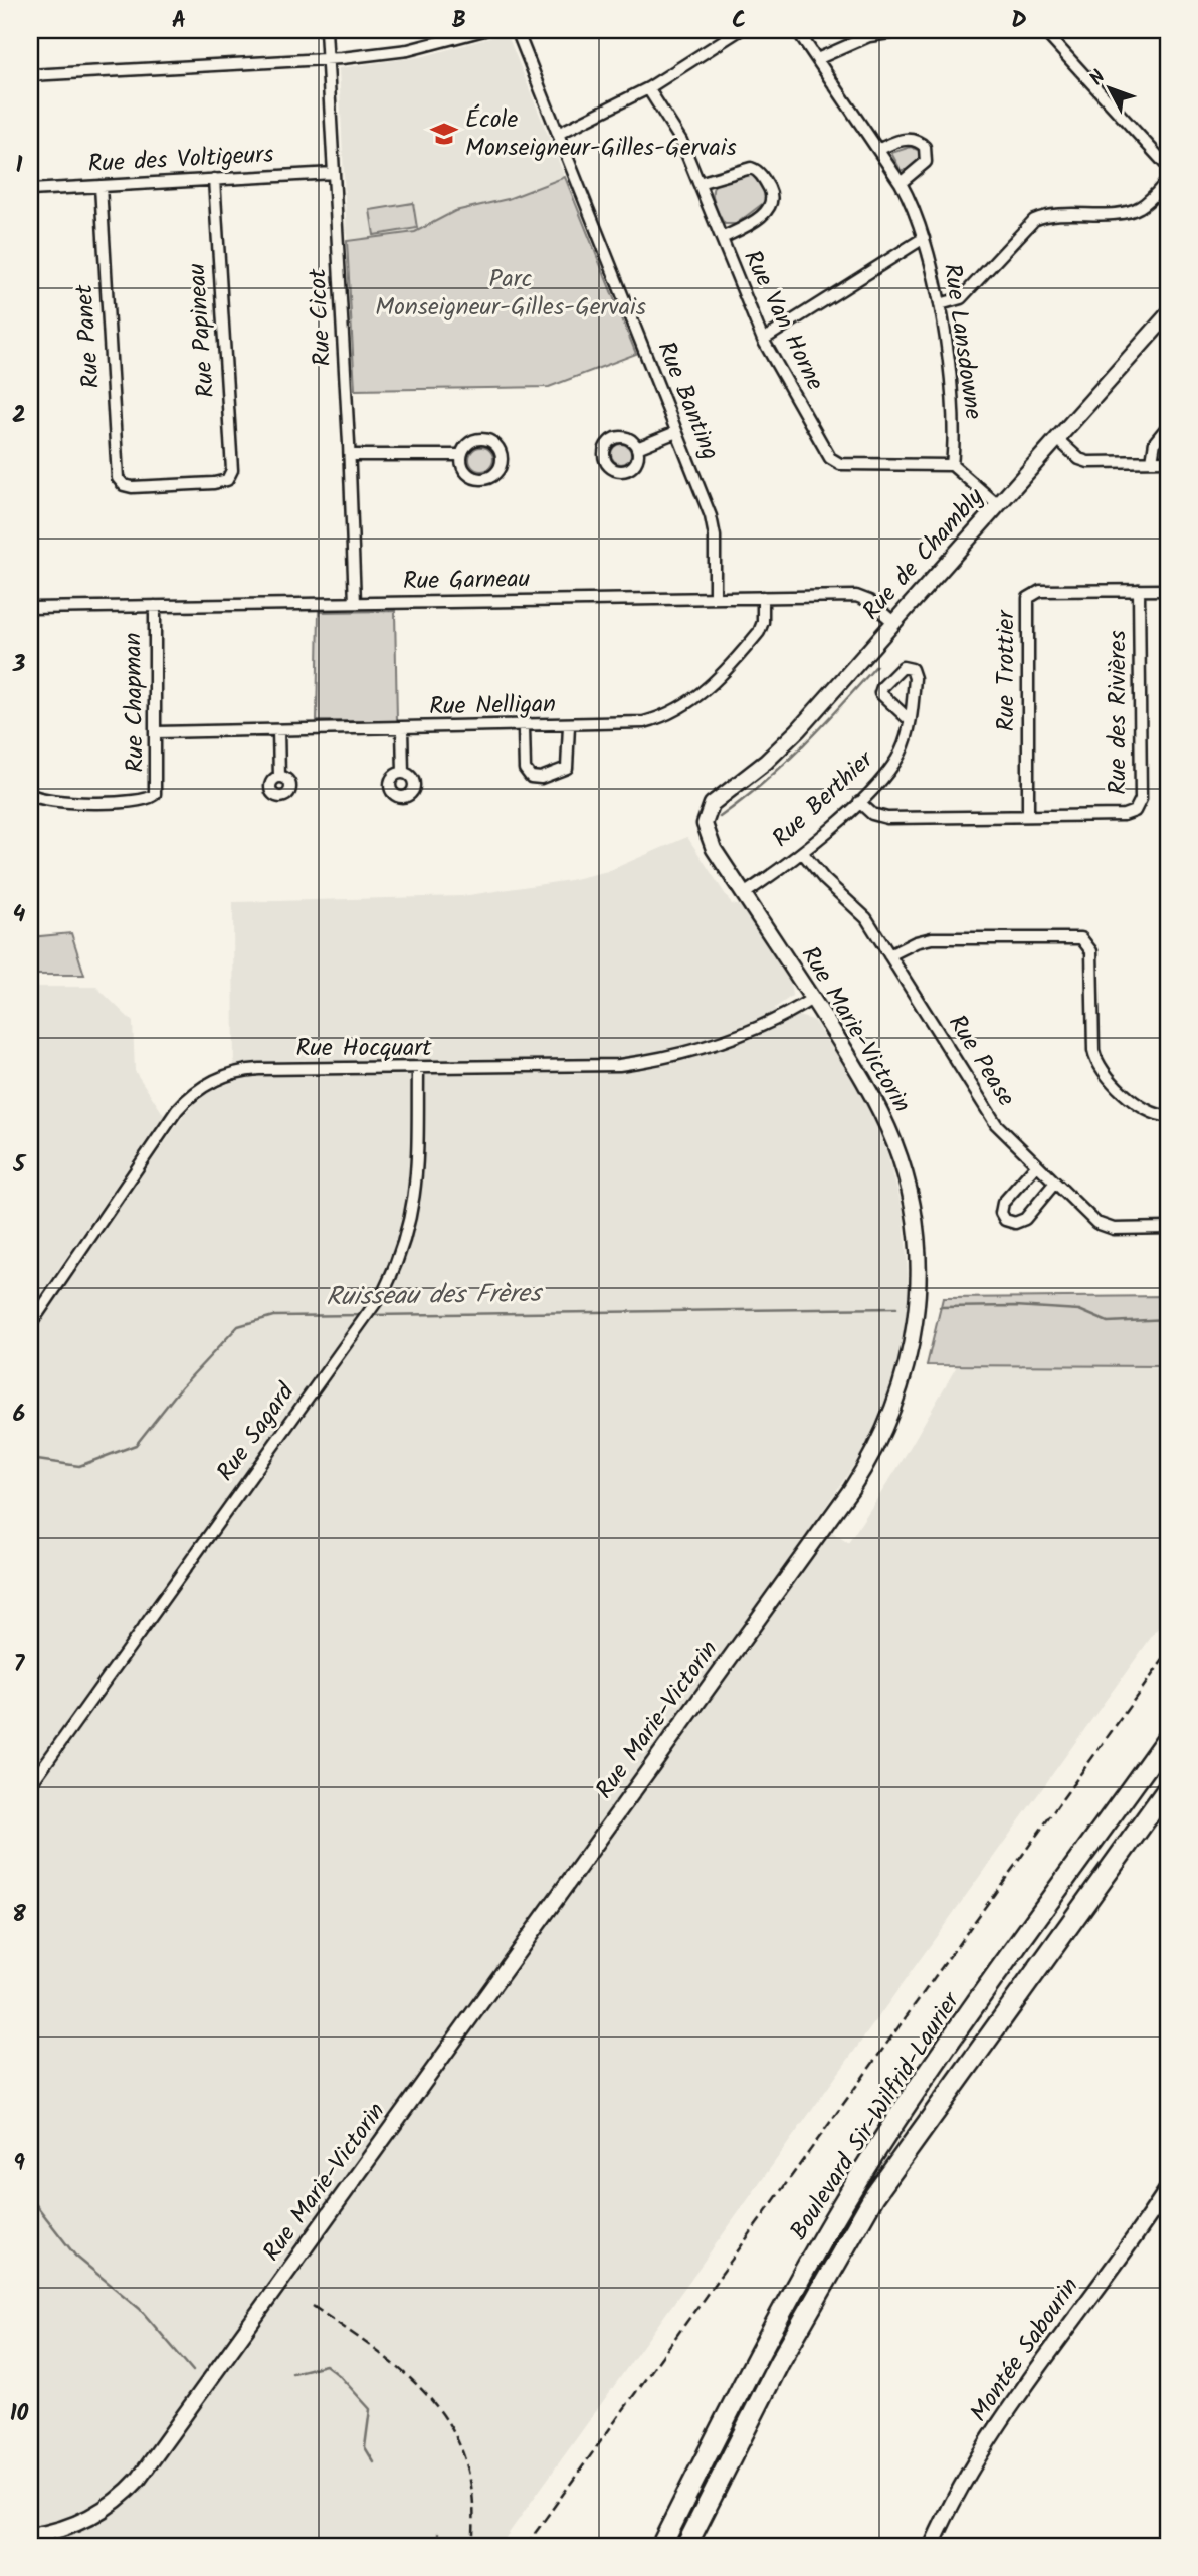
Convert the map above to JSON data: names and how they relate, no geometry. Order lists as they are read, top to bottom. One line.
{"streets":{"highway":["Boulevard Sir-Wilfrid-Laurier"],"street":["Rue des Voltigeurs","Rue Cicot","Rue Van Horne","Rue Papineau","Rue Panet","Rue Lansdowne","Rue Banting","Rue de Chambly","Rue Garneau","Rue Trottier","Rue Chapman","Rue Nelligan","Rue des Rivières","Rue Berthier","Rue Marie-Victorin","Rue Hocquart","Rue Pease","Rue Sagard","Montée Sabourin"]},"crossings":[["Rue des Voltigeurs","Rue Cicot"],["Rue des Voltigeurs","Rue Papineau"],["Rue des Voltigeurs","Rue Panet"],["Rue Cicot","Rue Garneau"],["Rue Van Horne","Rue Lansdowne"],["Rue Papineau","Rue Panet"],["Rue Banting","Rue Garneau"],["Rue de Chambly","Rue Garneau"],["Rue de Chambly","Rue Marie-Victorin"],["Rue Garneau","Rue Chapman"],["Rue Garneau","Rue Nelligan"],["Rue Trottier","Rue des Rivières"],["Rue Chapman","Rue Nelligan"],["Rue Berthier","Rue Marie-Victorin"],["Rue Berthier","Rue Pease"],["Rue Marie-Victorin","Rue Hocquart"],["Rue Hocquart","Rue Sagard"]],"water":["Ruisseau des Frères"],"parks":["Parc Monseigneur-Gilles-Gervais"],"places":{"school or university":["École Monseigneur-Gilles-Gervais"]},"north":"top left","grid":{"columns":["A","B","C","D"],"rows":["1","2","3","4","5","6","7","8","9","10"]}}
